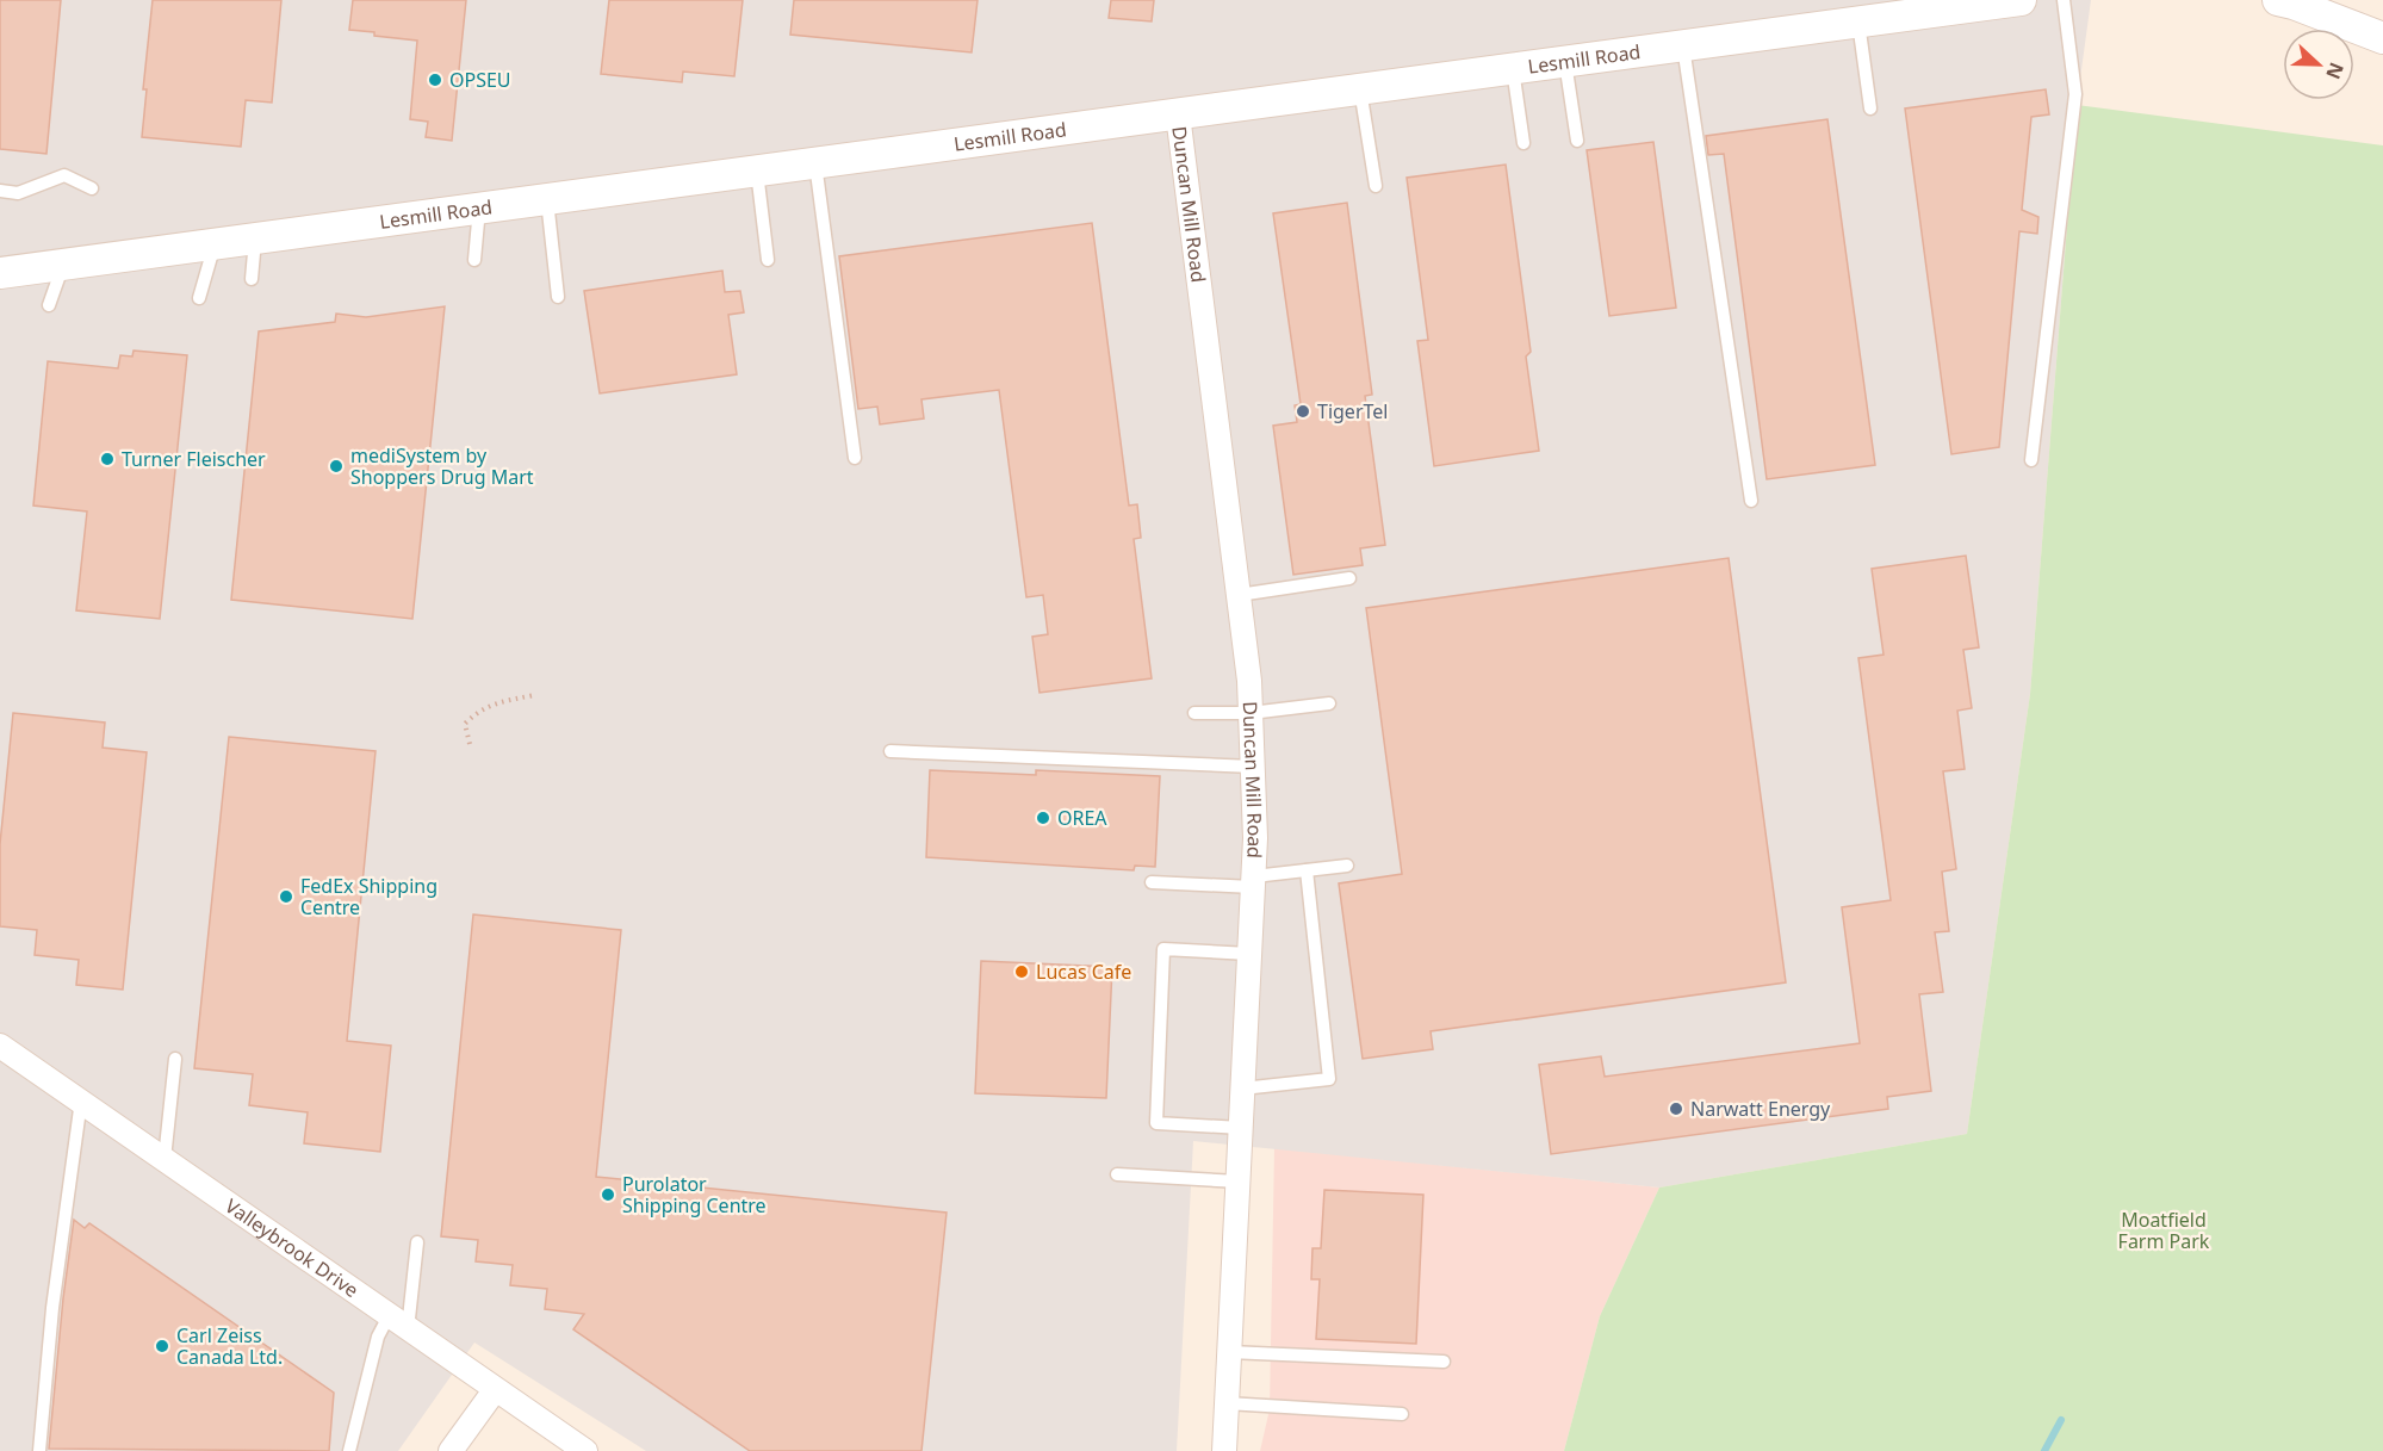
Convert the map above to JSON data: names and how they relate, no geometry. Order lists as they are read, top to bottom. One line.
{"streets":{"street":["Lesmill Road","Duncan Mill Road","Valleybrook Drive"]},"crossings":[["Lesmill Road","Duncan Mill Road"]],"parks":["Moatfield Farm Park"],"places":["OPSEU","TigerTel","Turner Fleischer","mediSystem by Shoppers Drug Mart","OREA","FedEx Shipping Centre","Lucas Cafe","Narwatt Energy","Purolator Shipping Centre","Carl Zeiss Canada Ltd."],"north":"right"}
